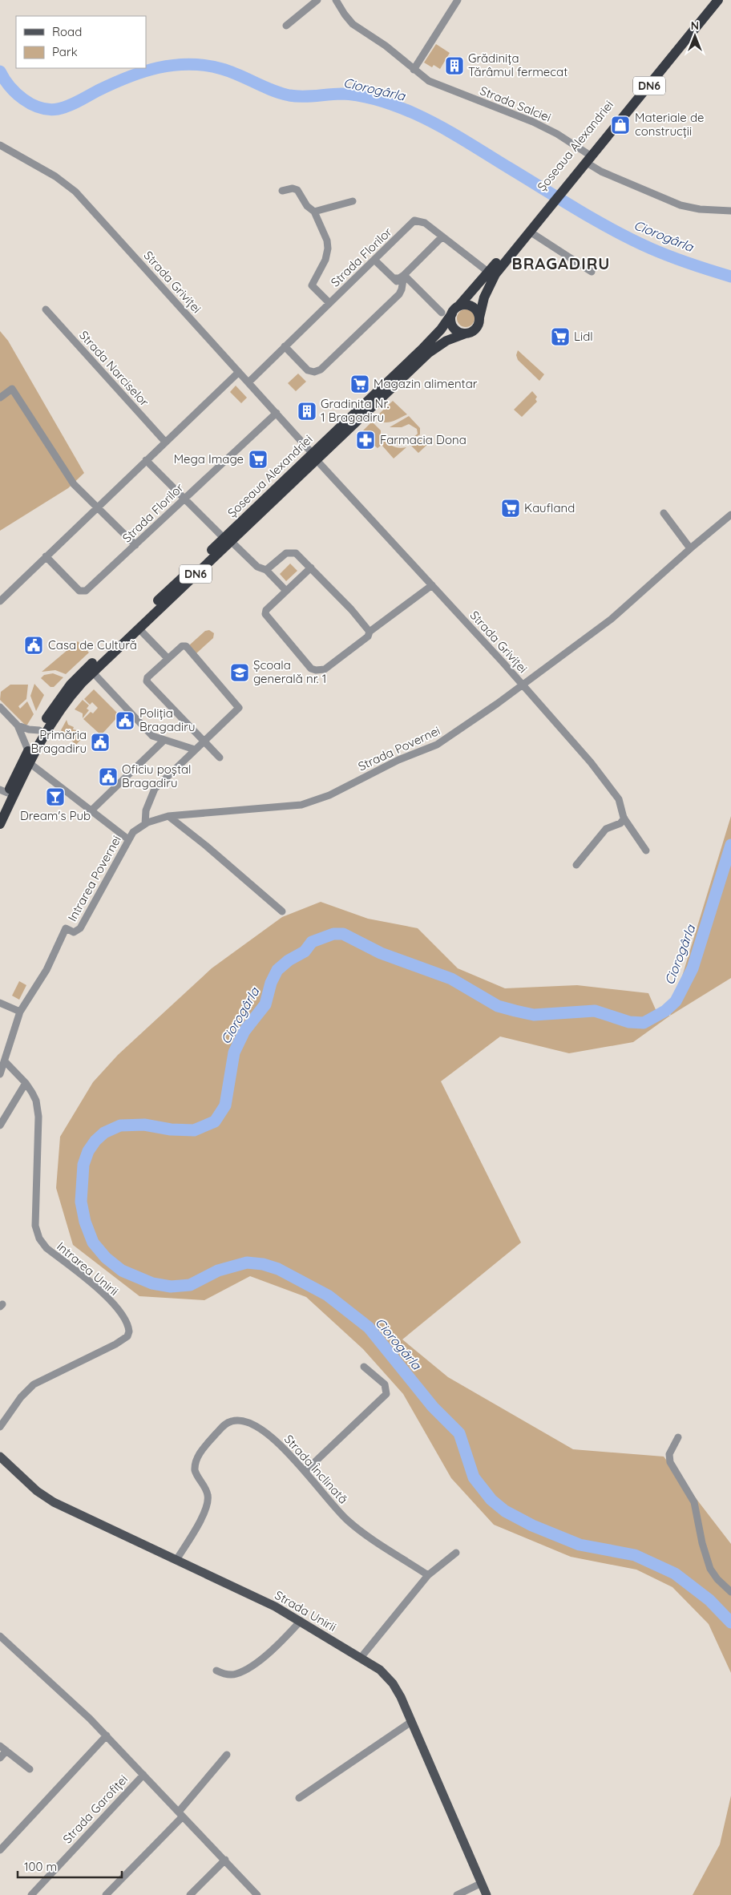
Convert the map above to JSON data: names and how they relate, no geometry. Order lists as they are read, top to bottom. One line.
{"streets":{"highway":["DN6","Șoseaua Alexandriei"],"main road":["Strada Unirii"],"street":["Strada Salciei","Strada Florilor","Strada Griviței","Strada Narciselor","Strada Povernei","Intrarea Povernei","Intrarea Unirii","Strada Înclinată","Strada Garofiței"]},"crossings":[["Strada Salciei","Șoseaua Alexandriei"],["Șoseaua Alexandriei","Strada Florilor"],["Șoseaua Alexandriei","Strada Griviței"],["Strada Florilor","Strada Griviței"],["Strada Griviței","Strada Povernei"],["Strada Povernei","Intrarea Povernei"],["Strada Înclinată","Strada Unirii"]],"districts":["BRAGADIRU"],"water":["Ciorogârla"],"places":{"building":["Grădinița Tărâmul fermecat","Gradinita Nr. 1 Bragadiru"],"shop":["Materiale de construcții"],"supermarket":["Lidl","Magazin alimentar","Mega Image","Kaufland"],"pharmacy":["Farmacia Dona"],"public building":["Casa de Cultură","Poliția Bragadiru","Primăria Bragadiru","Oficiu poștal Bragadiru"],"school or university":["Școala generală nr. 1"],"bar":["Dream's Pub"]},"legend":["Road","Park"],"scale_bar":"100 m","north":"top"}
